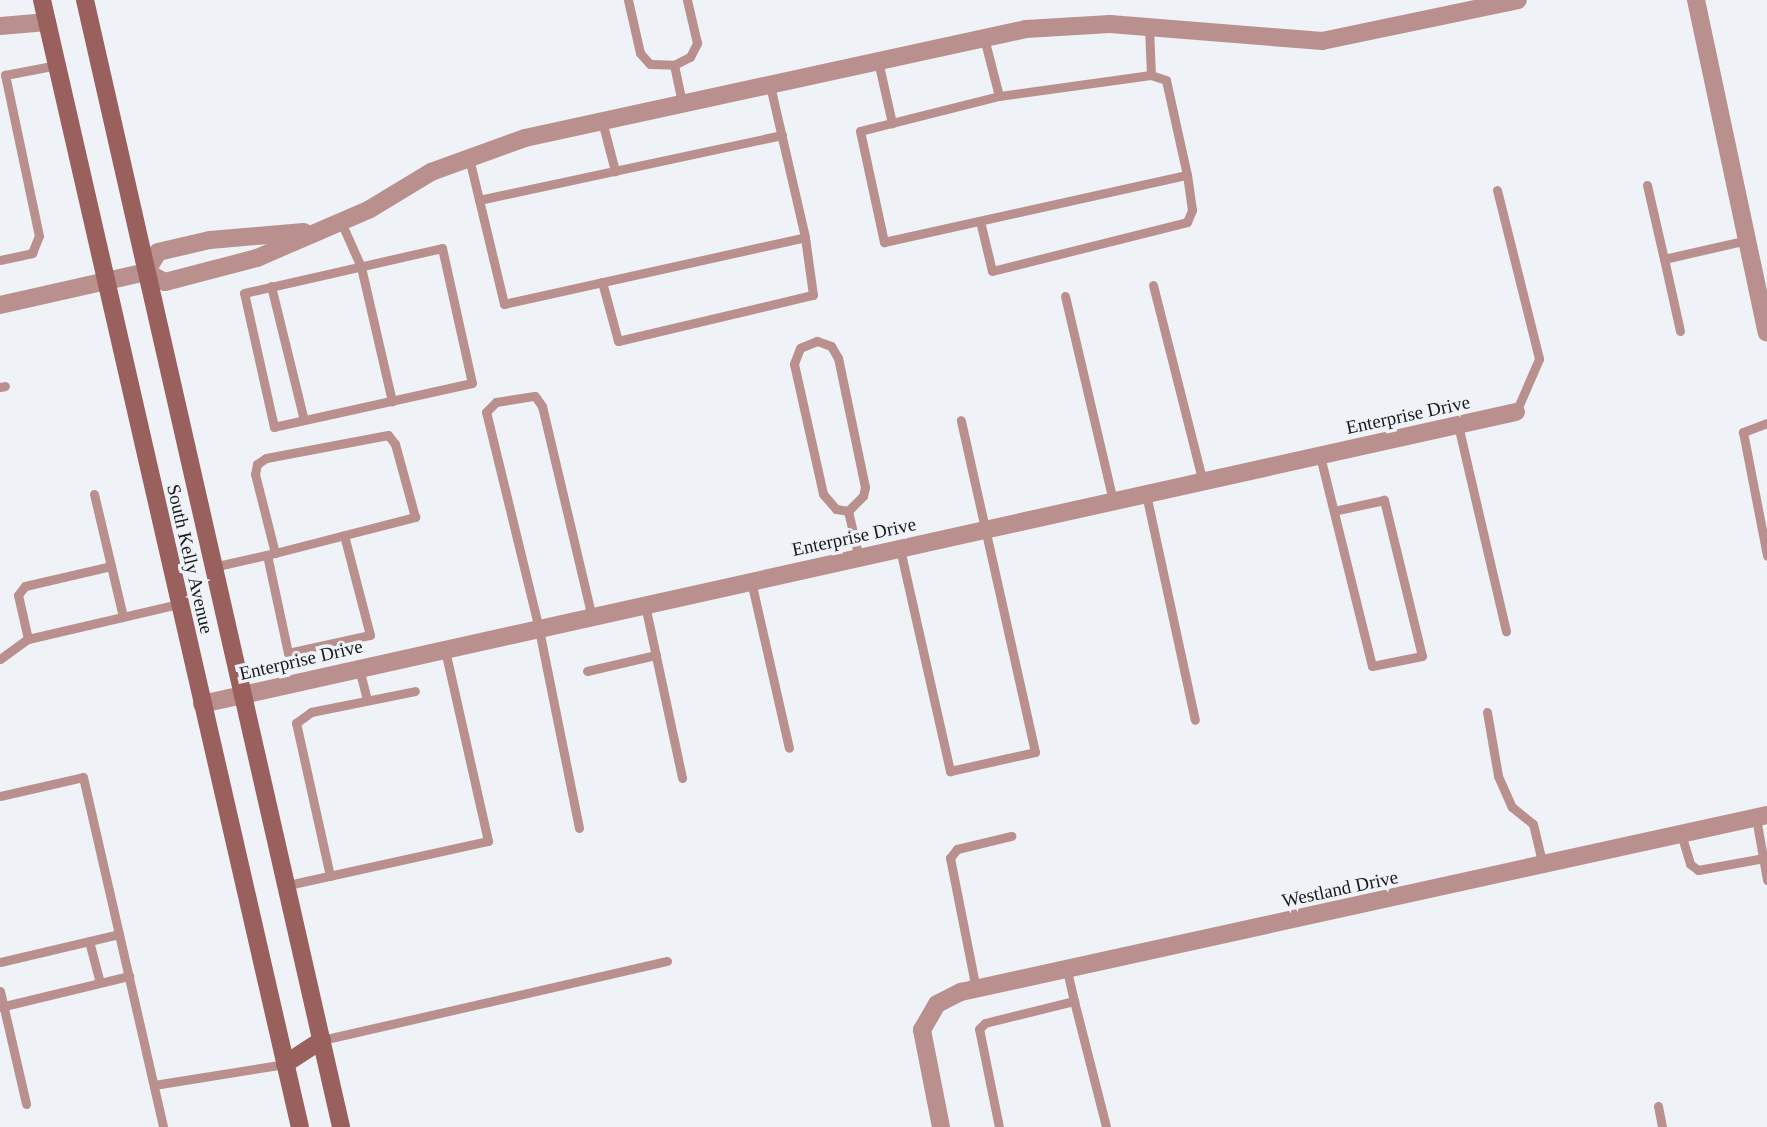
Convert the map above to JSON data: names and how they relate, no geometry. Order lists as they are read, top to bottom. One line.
{"streets":{"main road":["South Kelly Avenue"],"street":["Enterprise Drive","Westland Drive"]},"crossings":[["Enterprise Drive","South Kelly Avenue"]]}
